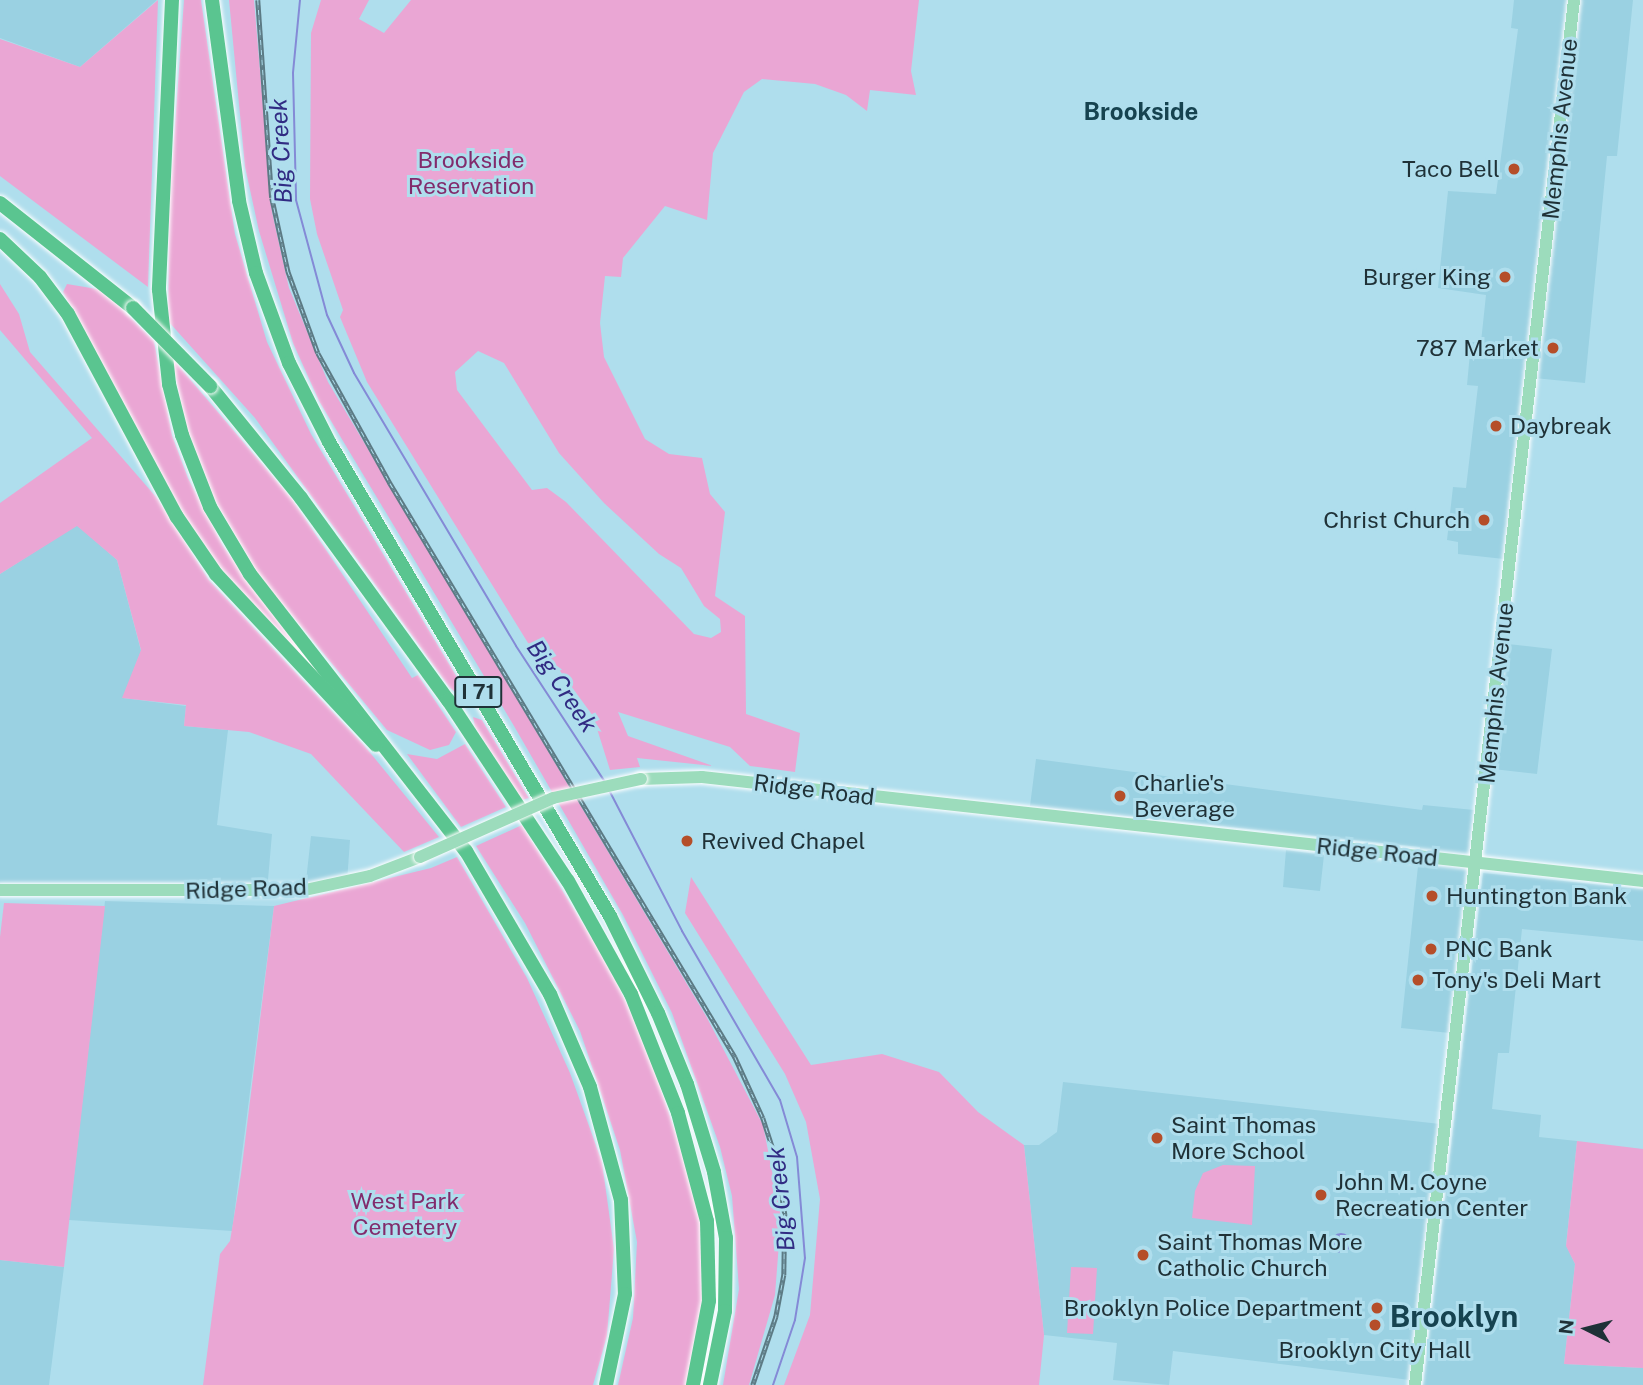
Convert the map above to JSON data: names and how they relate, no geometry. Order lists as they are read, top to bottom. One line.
{"streets":{"highway":["I 71"],"main road":["Memphis Avenue","Ridge Road"]},"crossings":[["Memphis Avenue","Ridge Road"]],"districts":["Brookside","Brooklyn"],"water":["Big Creek"],"parks":["Brookside Reservation","West Park Cemetery"],"places":["Taco Bell","Burger King","787 Market","Daybreak","Christ Church","Charlie's Beverage","Revived Chapel","Huntington Bank","PNC Bank","Tony's Deli Mart","Saint Thomas More School","John M. Coyne Recreation Center","Saint Thomas More Catholic Church","Brooklyn Police Department","Brooklyn City Hall"],"north":"left"}
